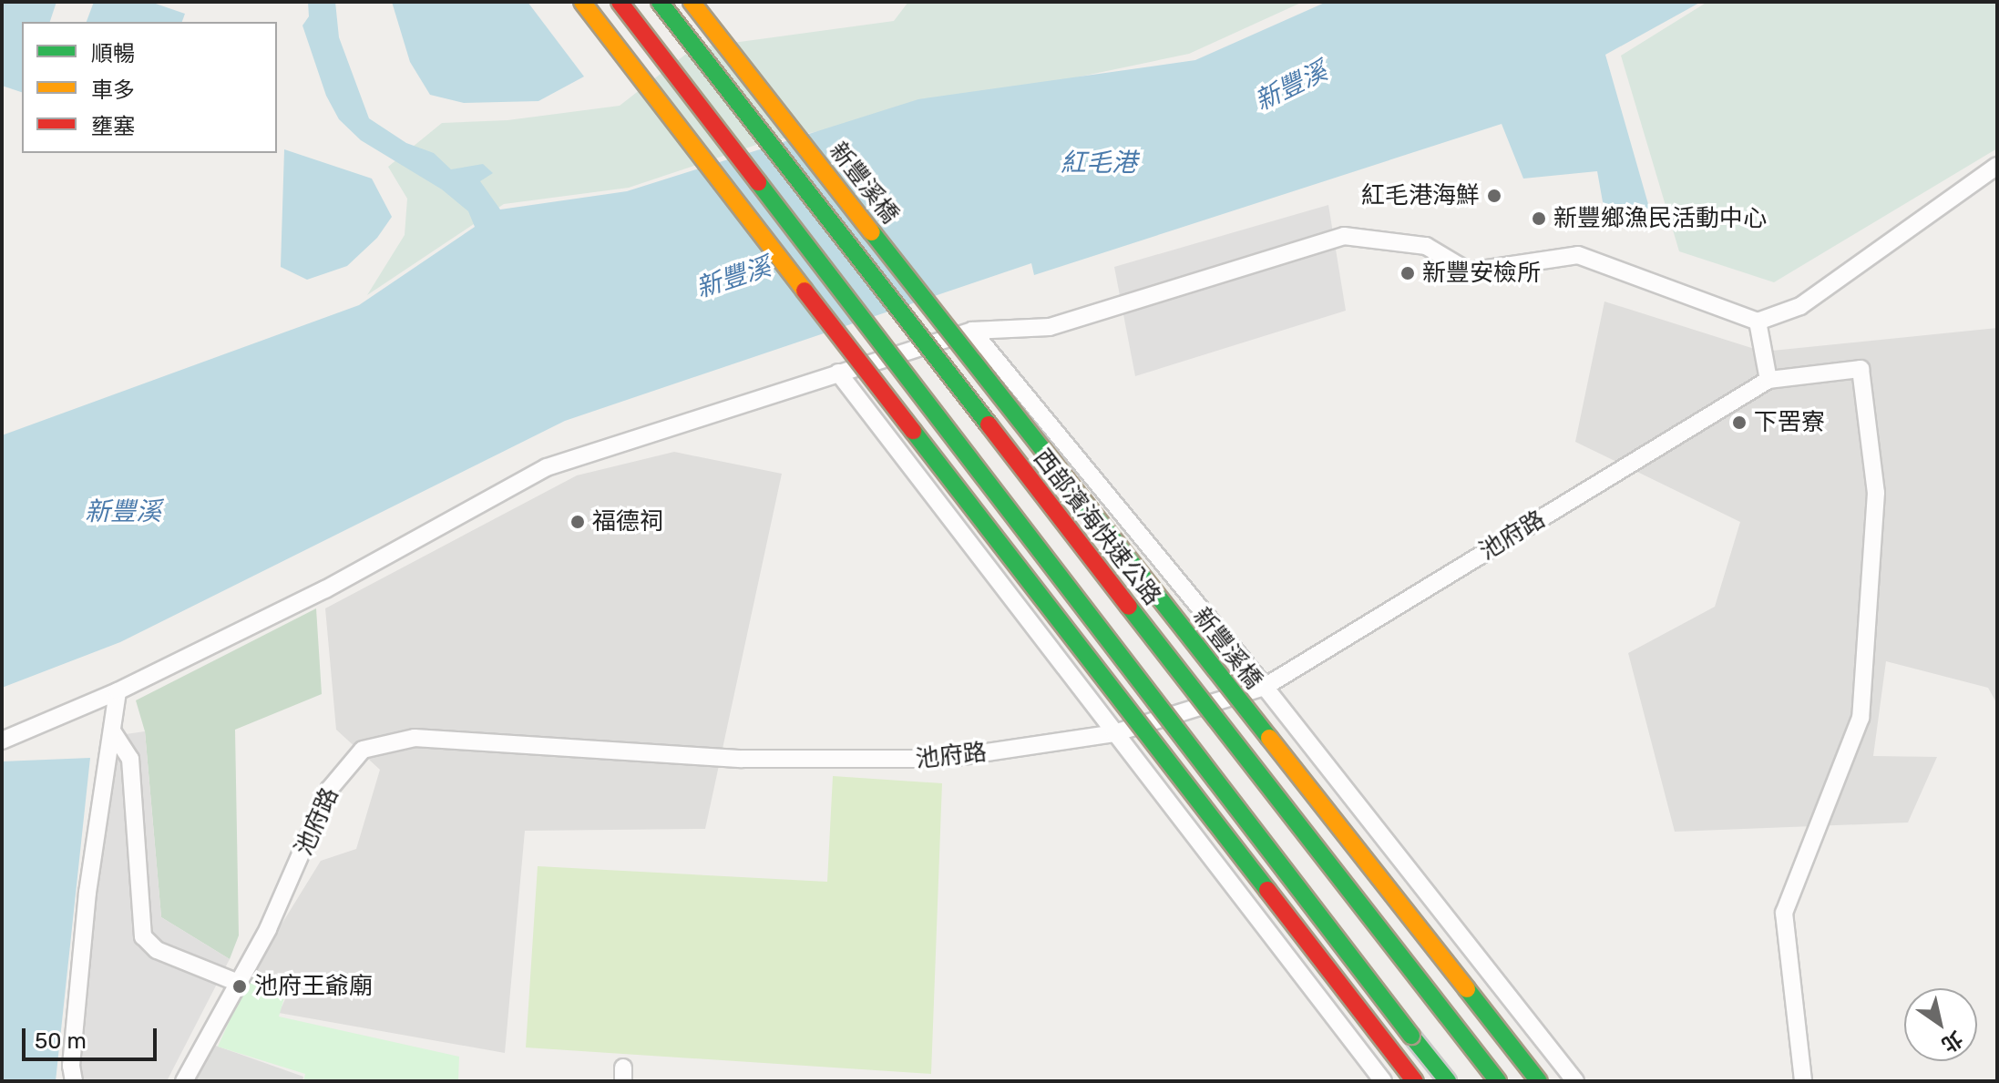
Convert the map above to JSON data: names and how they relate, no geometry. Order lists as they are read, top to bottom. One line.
{"streets":{"main road":["新豐溪橋","西部濱海快速公路"],"street":["池府路"]},"water":["新豐溪","紅毛港"],"places":["紅毛港海鮮","新豐鄉漁民活動中心","新豐安檢所","下罟寮","福德祠","池府王爺廟"],"legend":["順暢","車多","壅塞"],"scale_bar":"50 m","north":"bottom right"}
